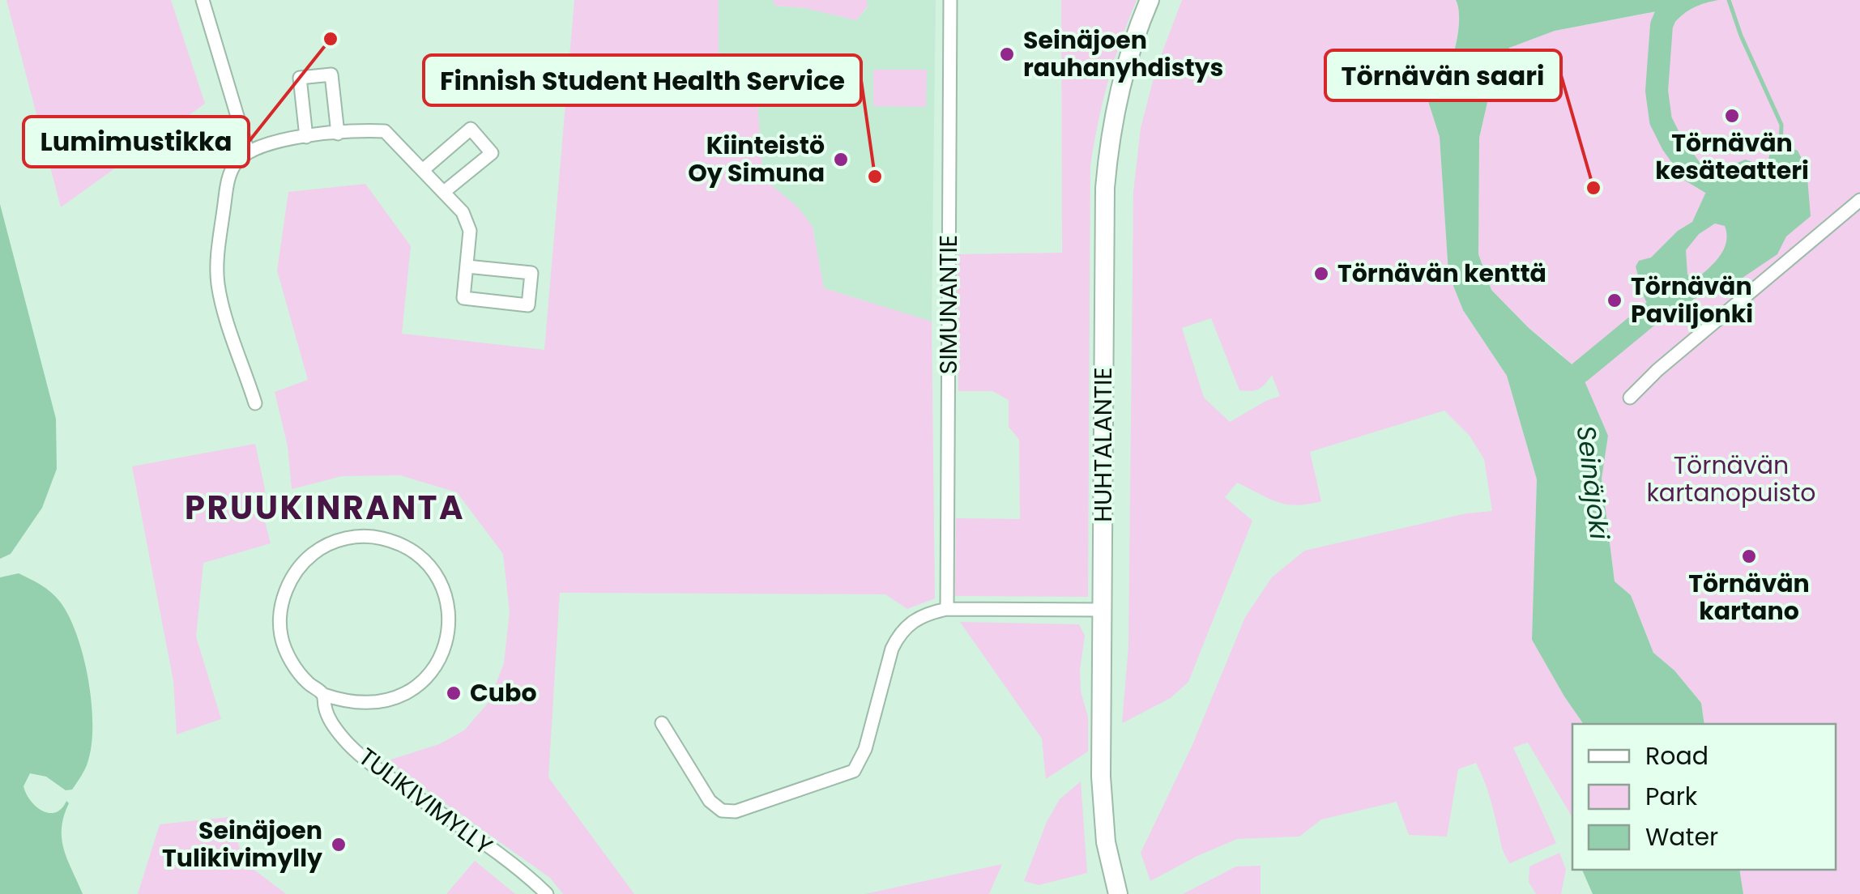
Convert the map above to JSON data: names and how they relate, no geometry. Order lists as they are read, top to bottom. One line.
{"streets":{"main road":["HUHTALANTIE"],"street":["SIMUNANTIE","TULIKIVIMYLLY"]},"districts":["PRUUKINRANTA"],"water":["Seinäjoki"],"parks":["Törnävän kartanopuisto"],"places":["Lumimustikka","Seinäjoen rauhanyhdistys","Törnävän kesäteatteri","Kiinteistö Oy Simuna","Finnish Student Health Service","Törnävän saari","Törnävän kenttä","Törnävän Paviljonki","Törnävän kartano","Cubo","Seinäjoen Tulikivimylly"],"legend":["Road","Park","Water"]}
